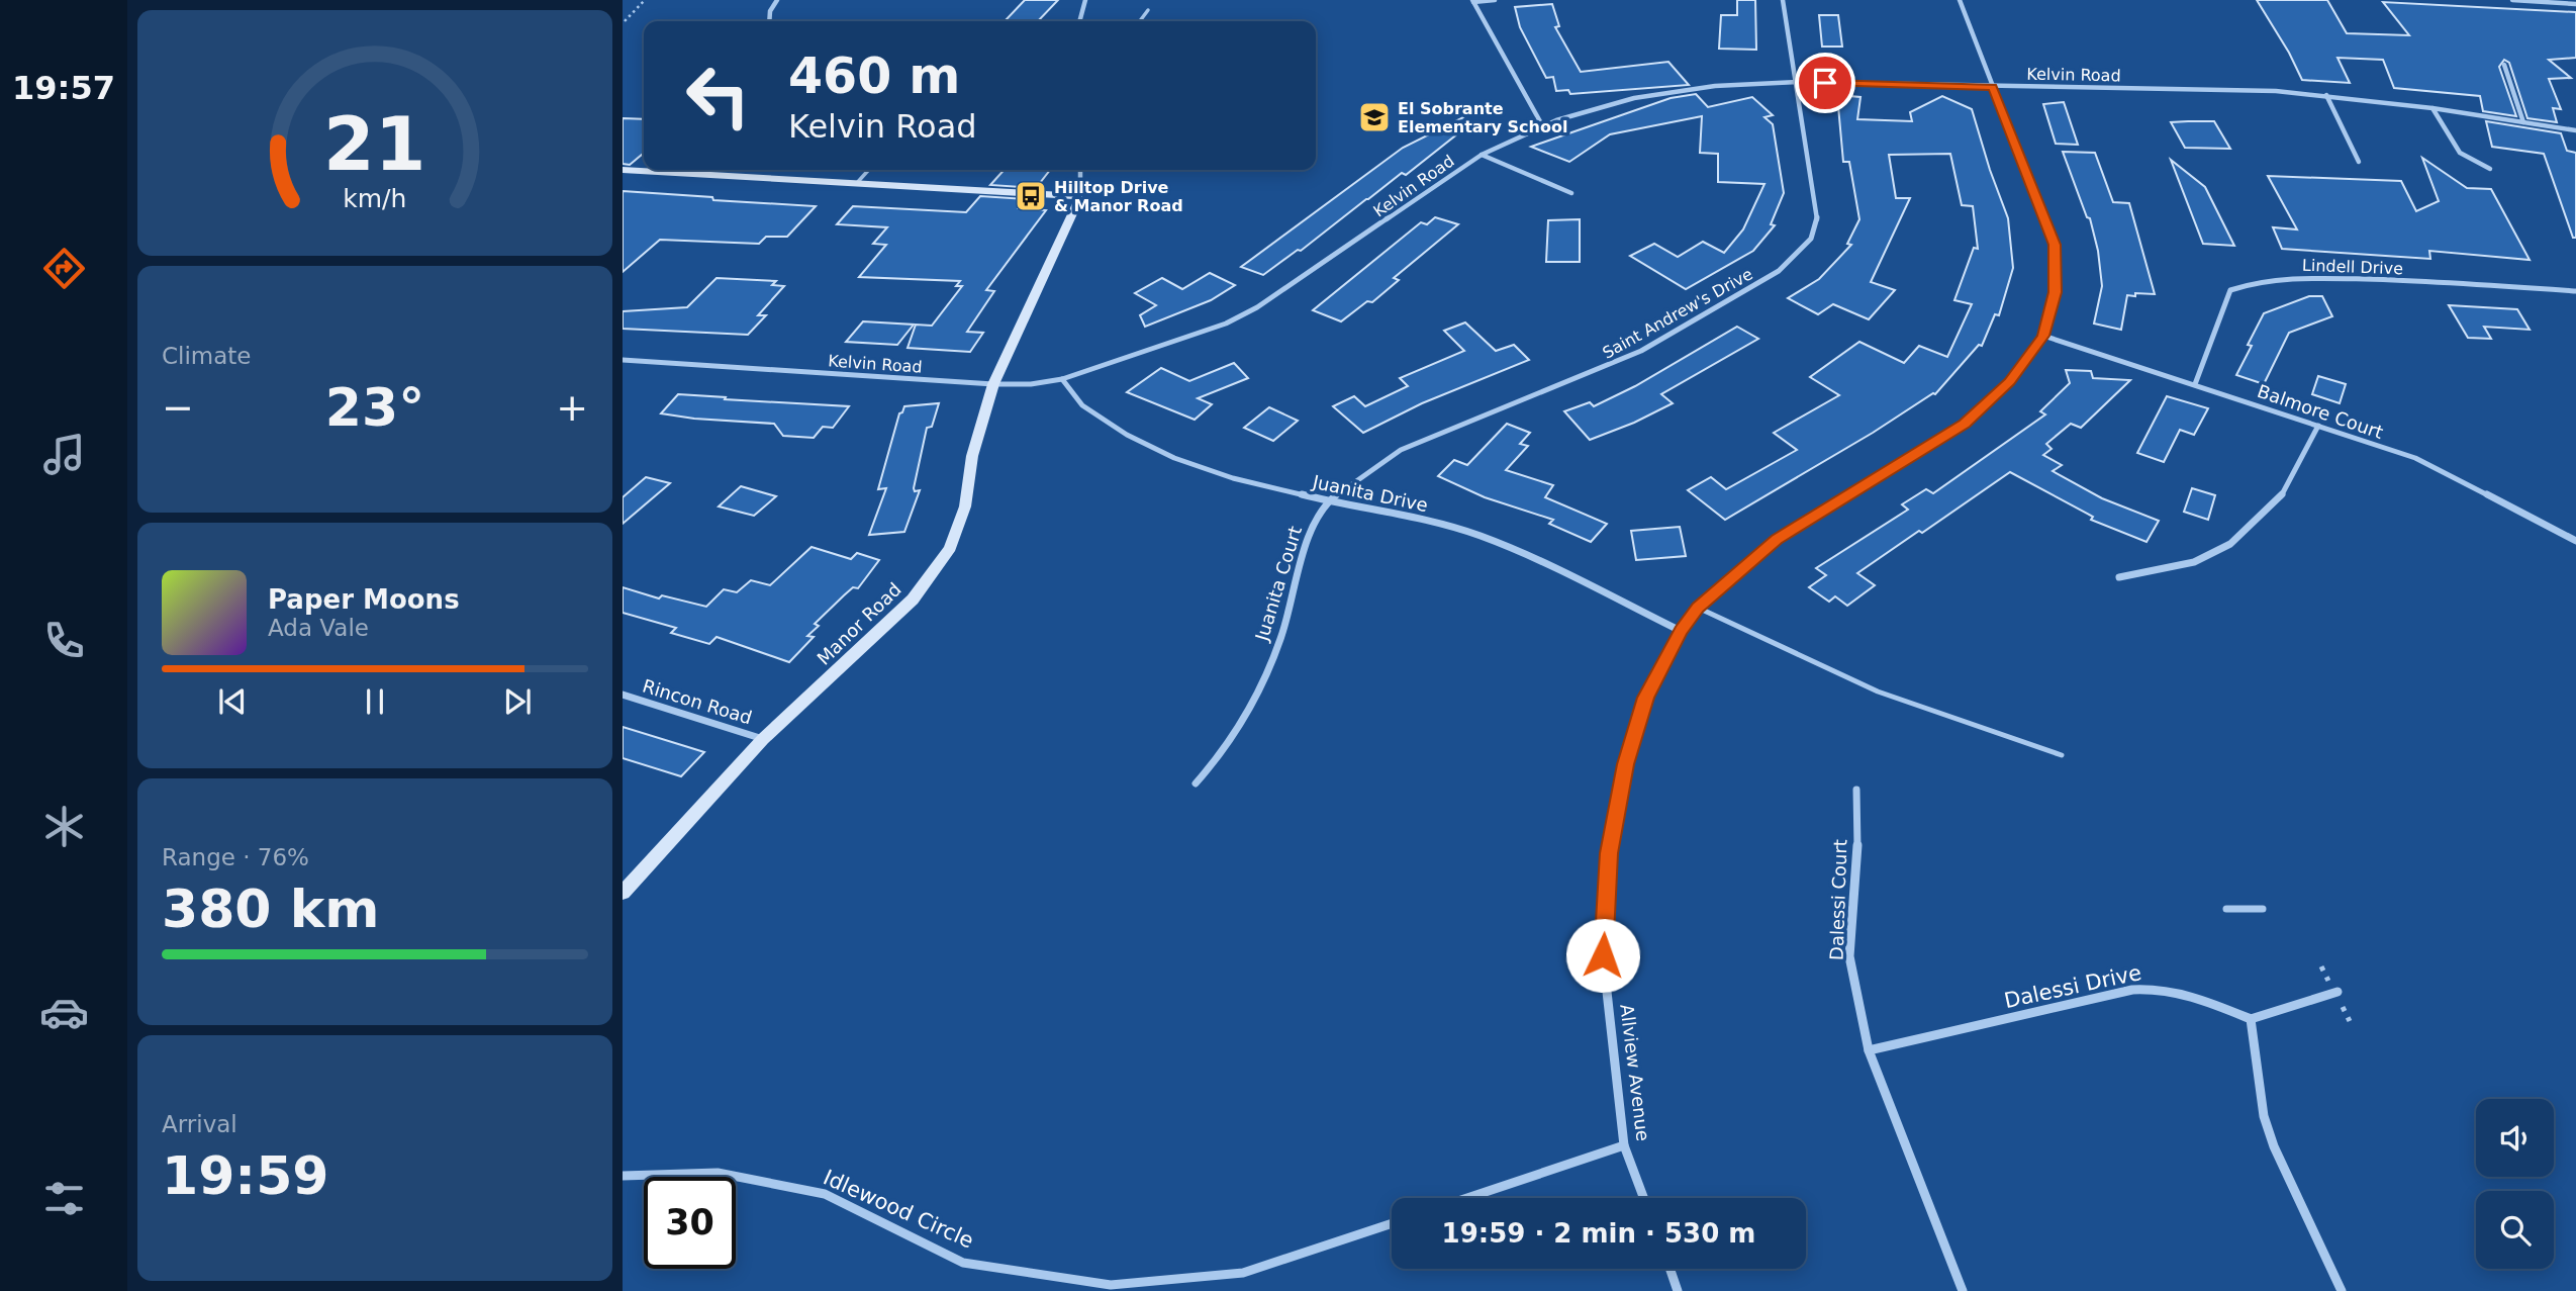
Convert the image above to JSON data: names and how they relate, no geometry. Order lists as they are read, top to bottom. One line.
{"streets":{"street":["Kelvin Road","Lindell Drive","Saint Andrew's Drive","Balmore Court","Juanita Drive","Juanita Court","Manor Road","Rincon Road","Dalessi Court","Dalessi Drive","Allview Avenue","Idlewood Circle"]},"crossings":[["Kelvin Road","Saint Andrew's Drive"],["Kelvin Road","Juanita Drive"],["Kelvin Road","Manor Road"],["Kelvin Road","Allview Avenue"],["Lindell Drive","Balmore Court"],["Saint Andrew's Drive","Juanita Drive"],["Saint Andrew's Drive","Juanita Court"],["Balmore Court","Allview Avenue"],["Juanita Drive","Juanita Court"],["Juanita Drive","Allview Avenue"],["Manor Road","Rincon Road"],["Dalessi Court","Dalessi Drive"]],"places":{"school or university":["El Sobrante Elementary School"],"bus stop":["Hilltop Drive & Manor Road"]},"page":{"tabs":"19:57","turn":["460 m","Kelvin Road"],"tile":["Climate",["Range · 76%","380 km"],["Arrival","19:59"]],"heat":["−","23°","+"],"song":["Paper Moons","Ada Vale"],"limit":"30","trip":"19:59 · 2 min · 530 m","gauge":["21","km/h"]}}
